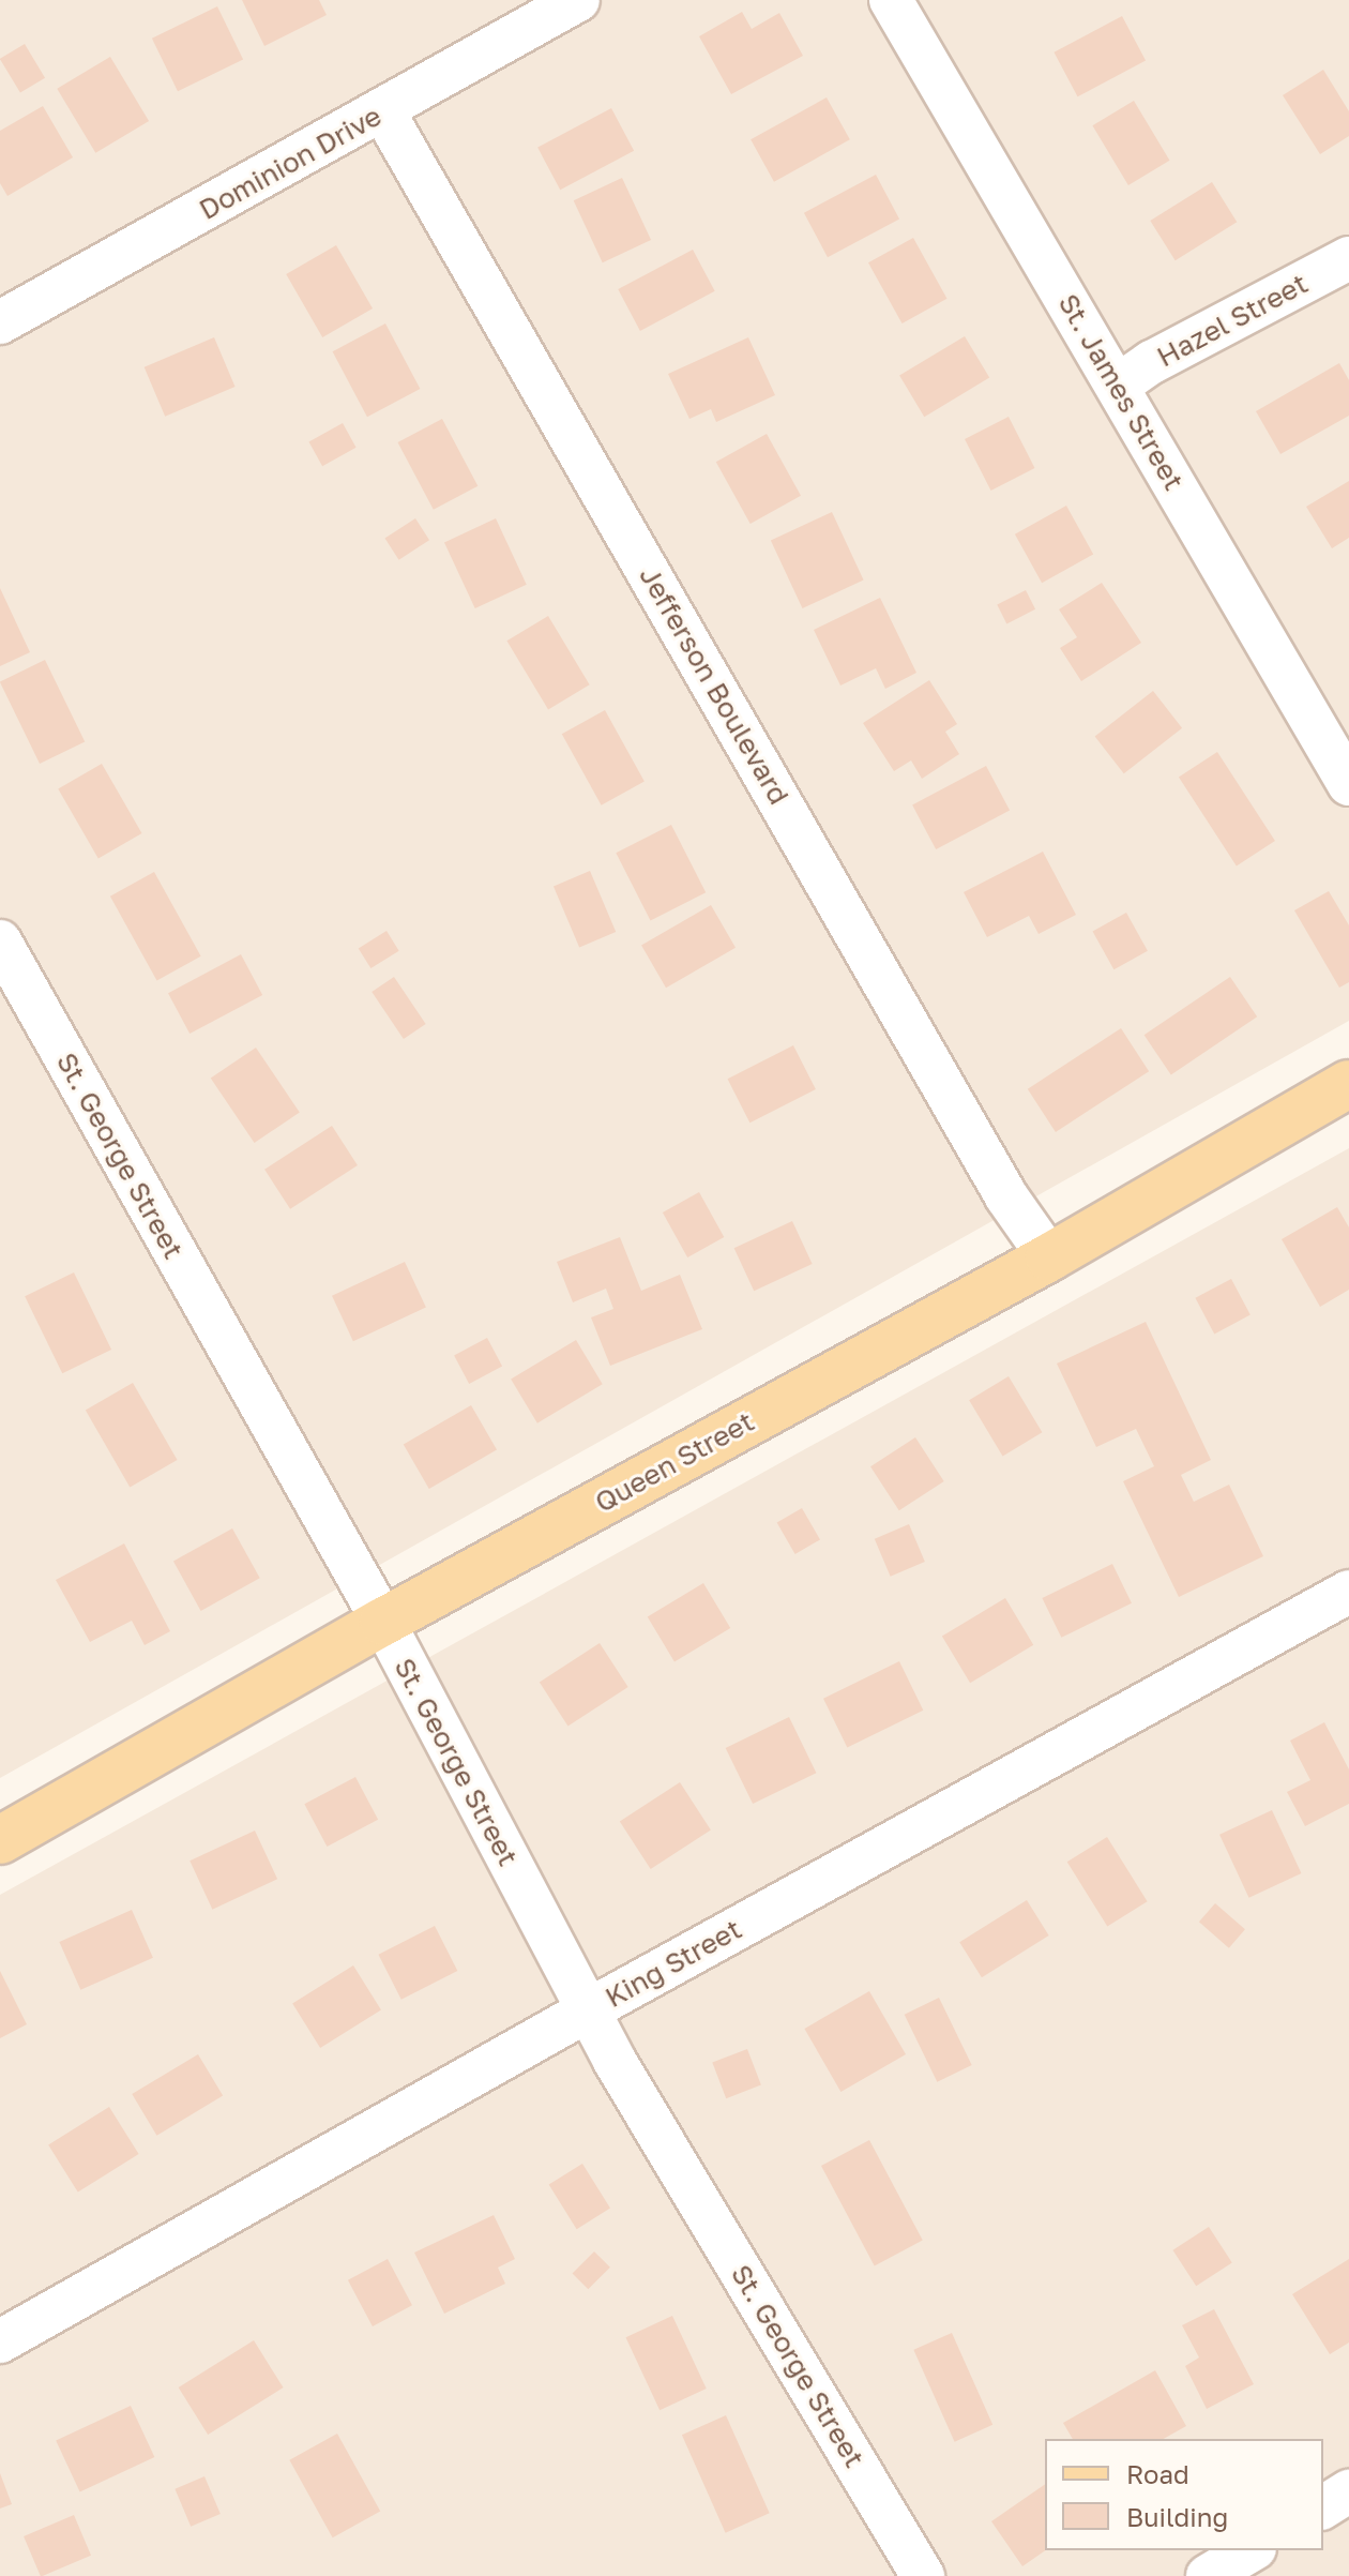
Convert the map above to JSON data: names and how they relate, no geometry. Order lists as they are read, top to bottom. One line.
{"streets":{"main road":["Queen Street"],"street":["Dominion Drive","Hazel Street","St. James Street","Jefferson Boulevard","St. George Street","King Street"]},"crossings":[["Dominion Drive","Jefferson Boulevard"],["Hazel Street","St. James Street"],["Jefferson Boulevard","Queen Street"],["St. George Street","Queen Street"],["St. George Street","King Street"]],"legend":["Road","Building"]}
